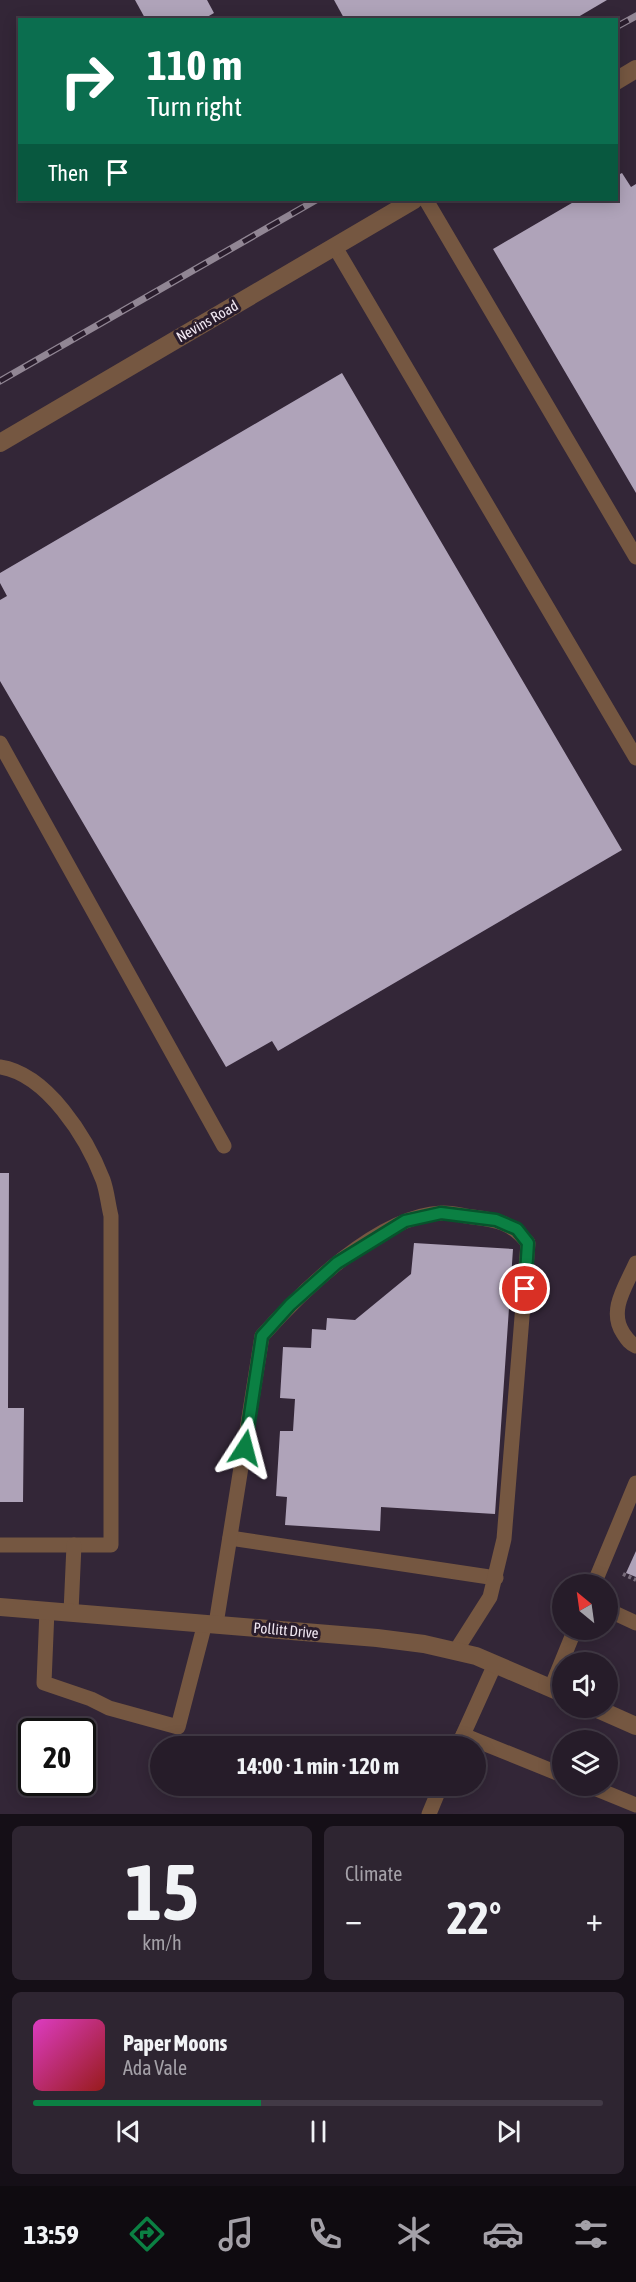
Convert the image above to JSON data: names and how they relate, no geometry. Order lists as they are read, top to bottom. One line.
{"streets":{"street":["Nevins Road","Pollitt Drive"]},"north":"top left","page":{"turn":["110 m","Turn right"],"then":"Then","limit":"20","trip":"14:00 · 1 min · 120 m","tile":[["15","km/h"],"Climate"],"heat":["−","22°","+"],"song":["Paper Moons","Ada Vale"],"tabs":"13:59"}}
